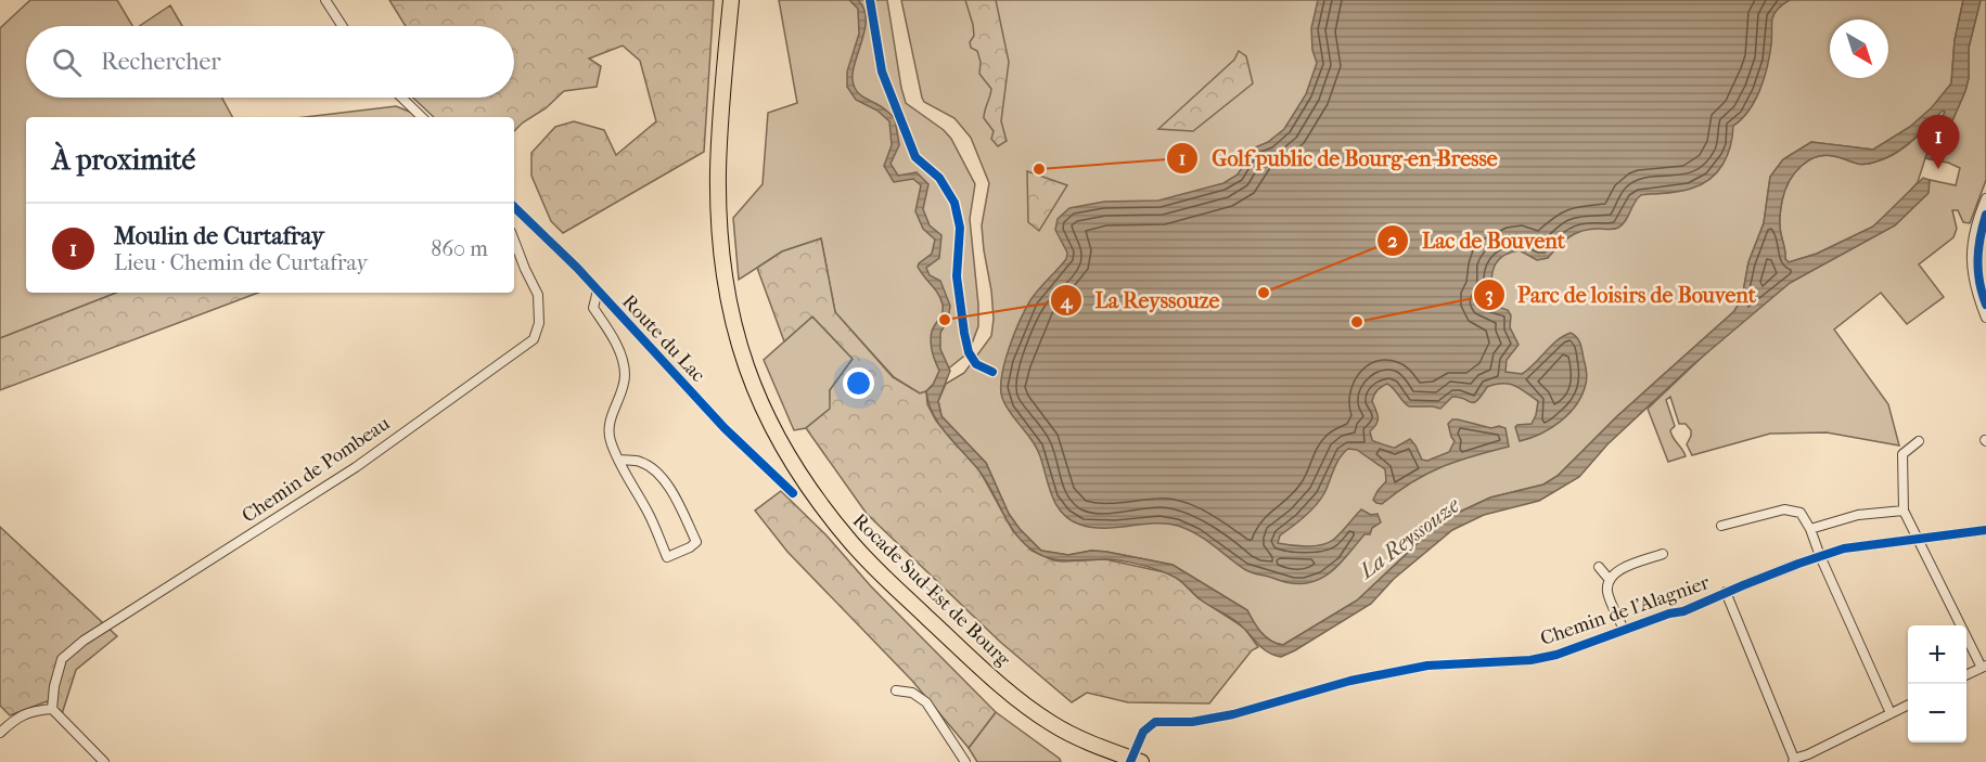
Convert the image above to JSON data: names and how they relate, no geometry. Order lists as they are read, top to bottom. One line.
{"streets":{"main road":["Rocade Sud-Est de Bourg"],"street":["Route du Lac","Chemin de Pombeau","Chemin de l'Alagnier"]},"water":["La Reyssouze"],"places":["Golf public de Bourg-en-Bresse","Lac de Bouvent","La Reyssouze","Parc de loisirs de Bouvent"],"north":"bottom right","page":{"search":"Rechercher","pins":"1","heading":"À proximité","list":[{"mark":"1","name":"Moulin de Curtafray","note":"Lieu · Chemin de Curtafray","value":"860 m"}],"map_buttons":["+","−"]}}
